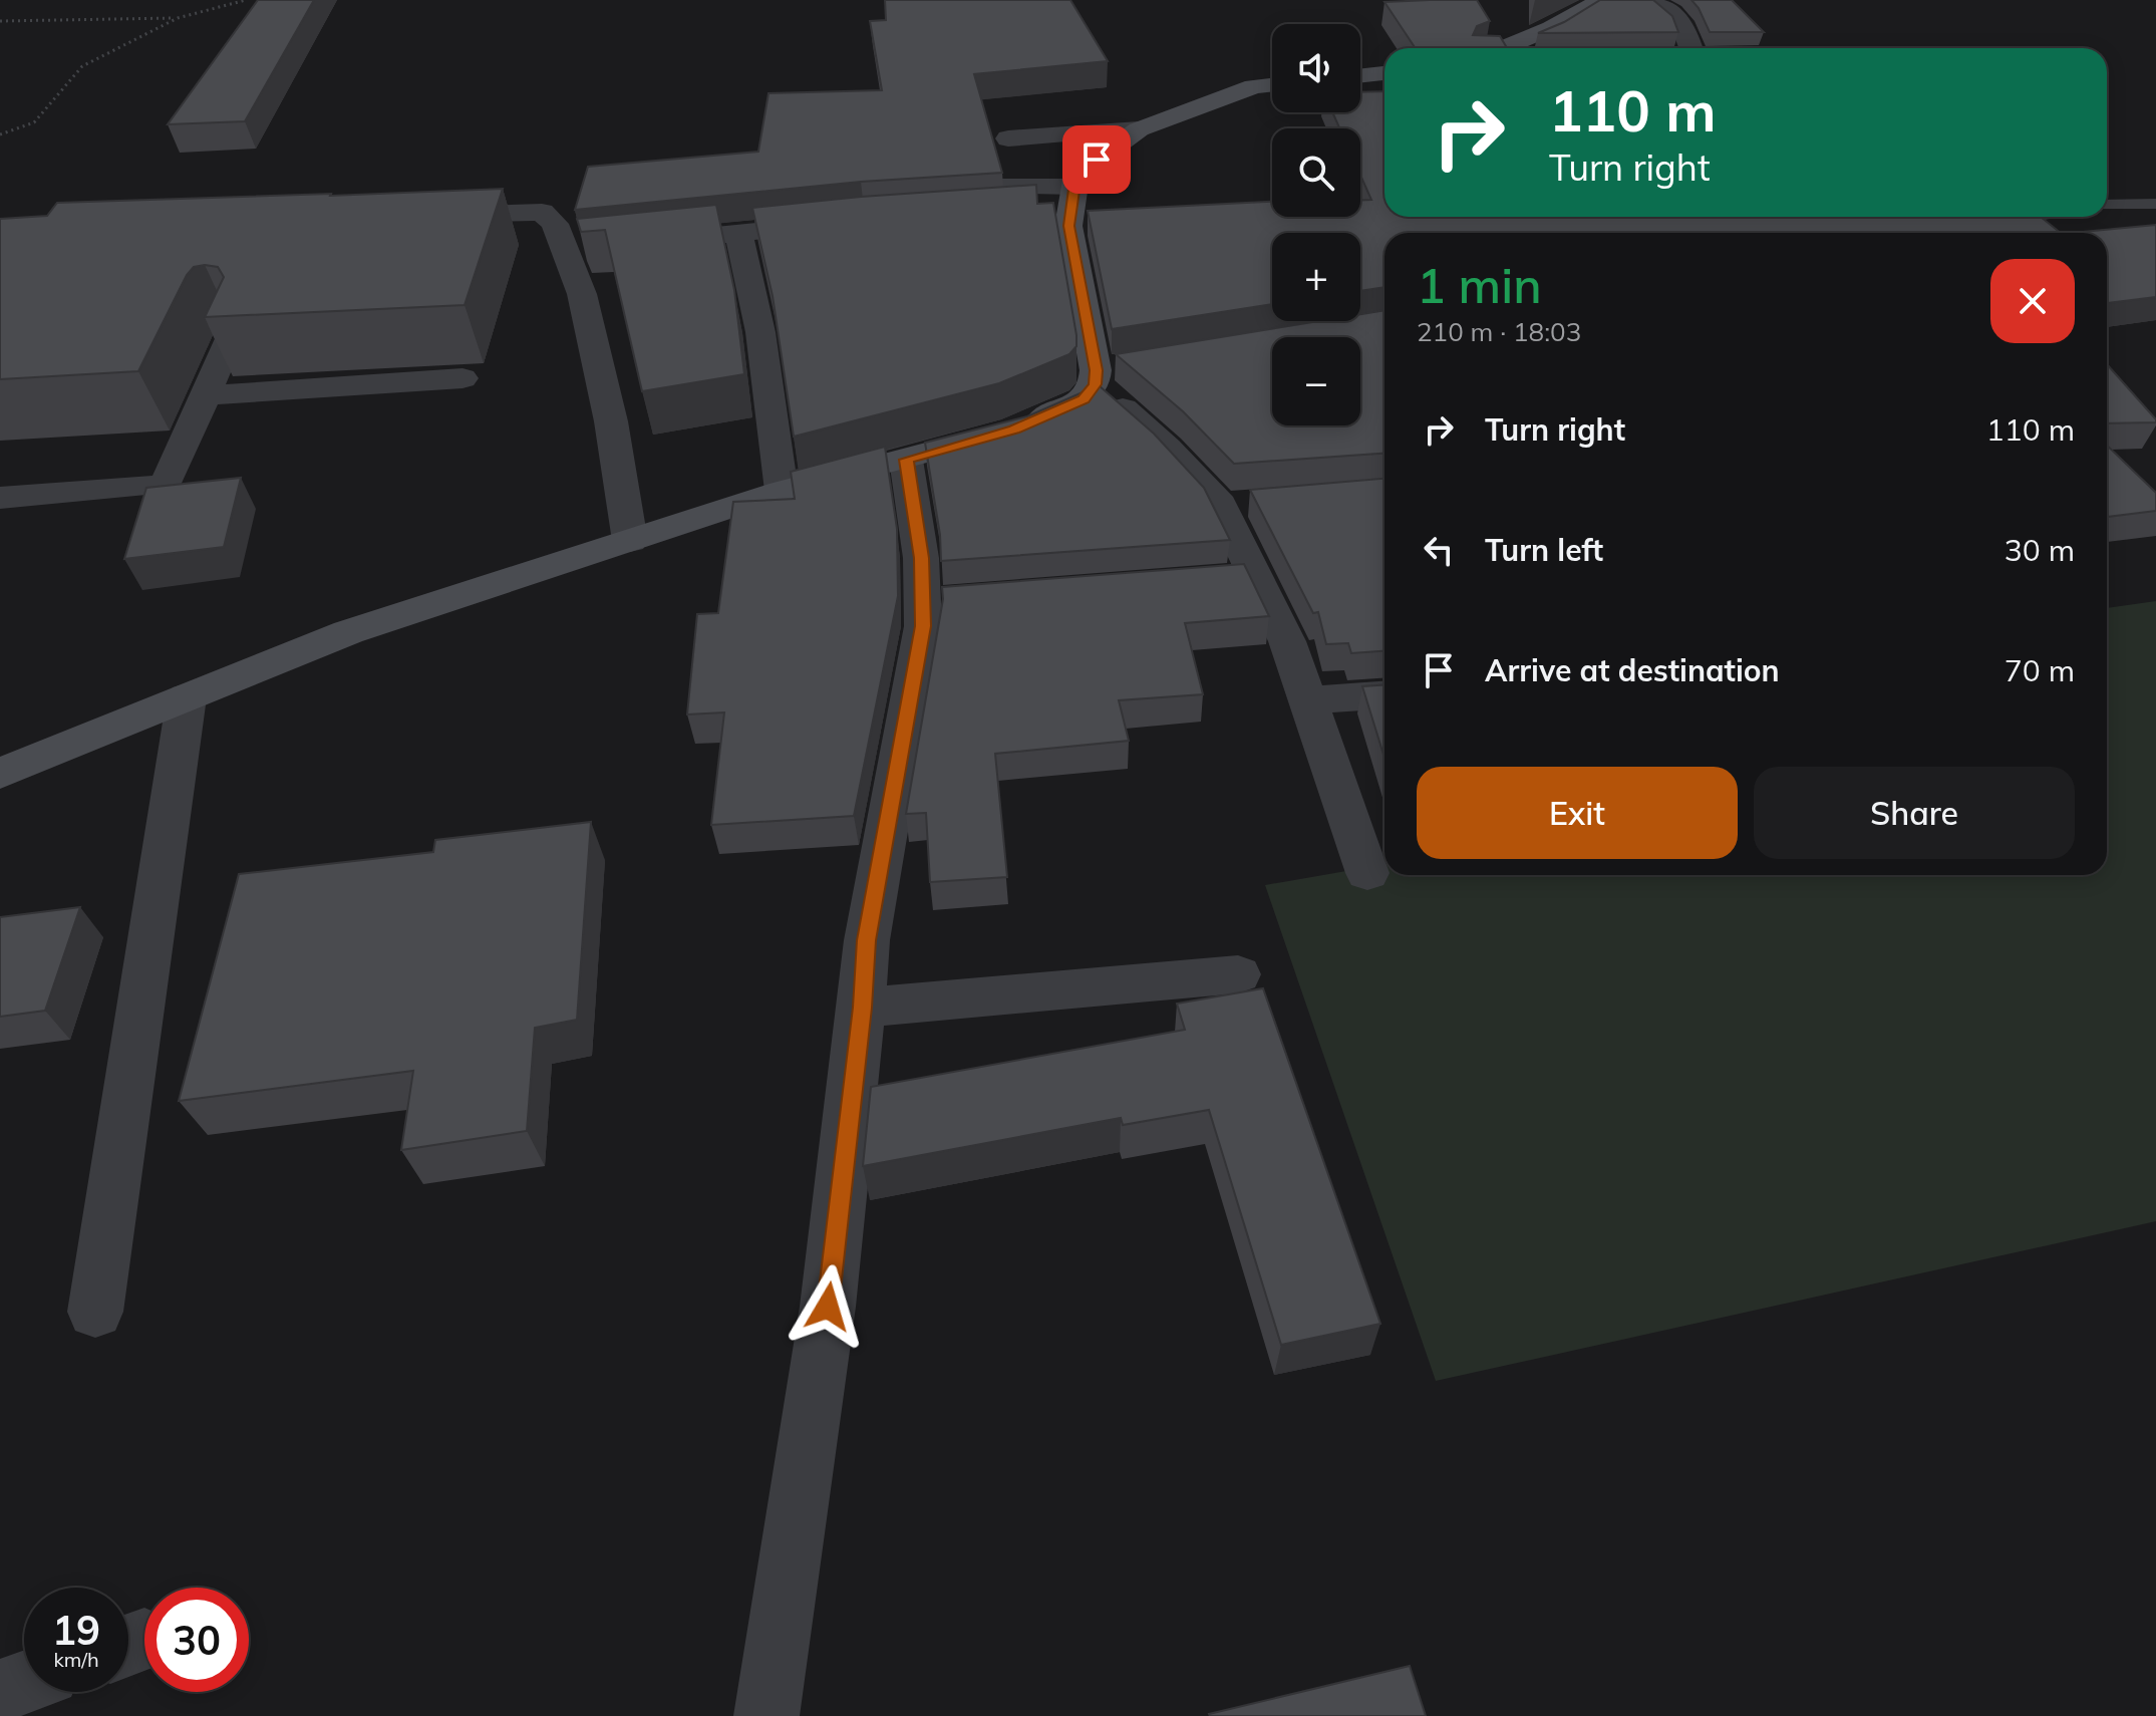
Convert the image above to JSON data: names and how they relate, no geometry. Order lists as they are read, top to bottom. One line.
{"page":{"map_buttons":["+","−"],"turn":["110 m","Turn right"],"heading":["1 min","210 m · 18:03"],"list":[{"name":"Turn right","value":"110 m"},{"name":"Turn left","value":"30 m"},{"name":"Arrive at destination","value":"70 m"}],"buttons":["Exit","Share"],"speed":"19 km/h","limit":"30"}}
